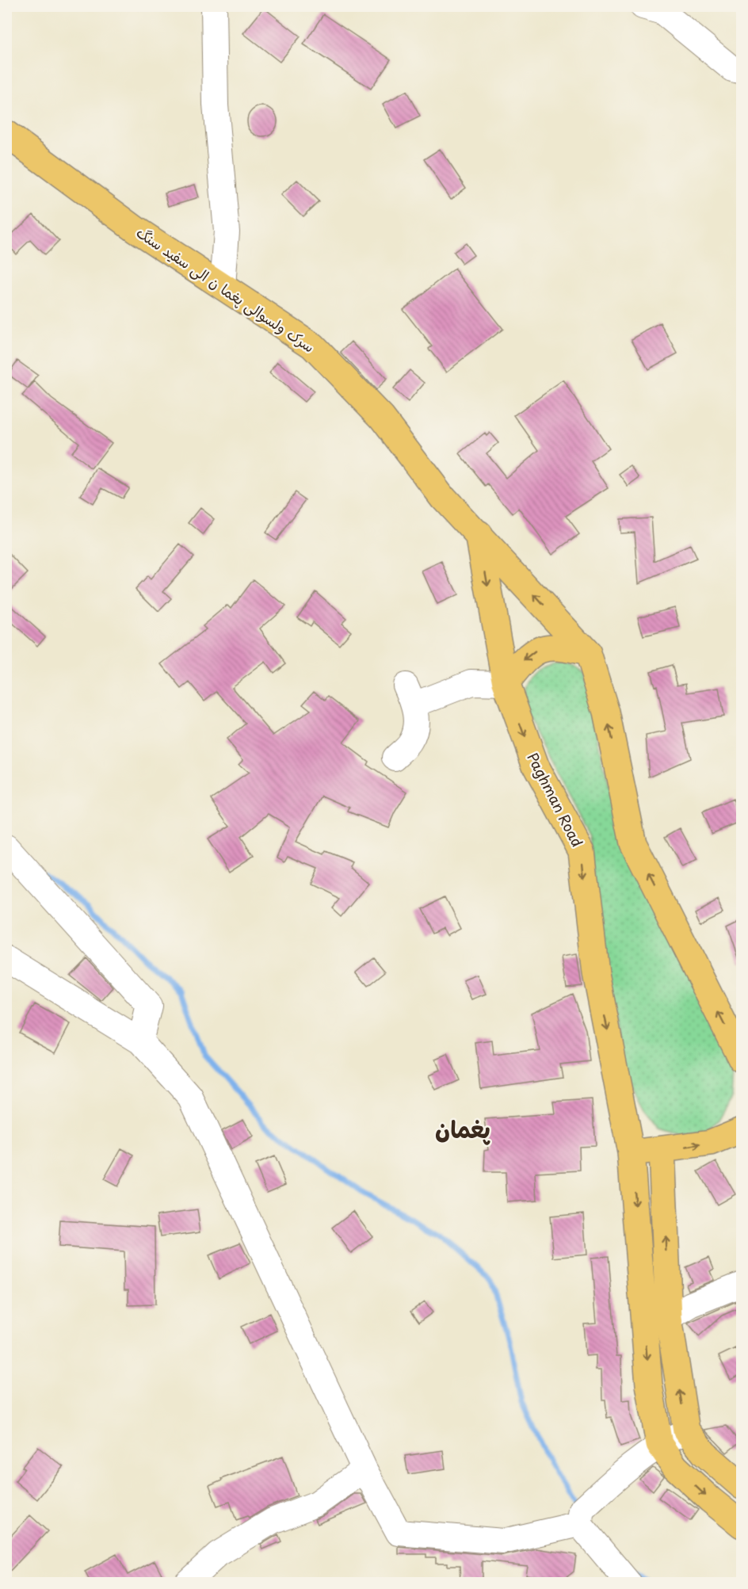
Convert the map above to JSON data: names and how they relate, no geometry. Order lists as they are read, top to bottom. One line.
{"streets":{"main road":["سرک ولسوالی پغما ن الی سفید سنگ","Paghman Road"]},"crossings":[["سرک ولسوالی پغما ن الی سفید سنگ","Paghman Road"]],"districts":["پغمان"]}
